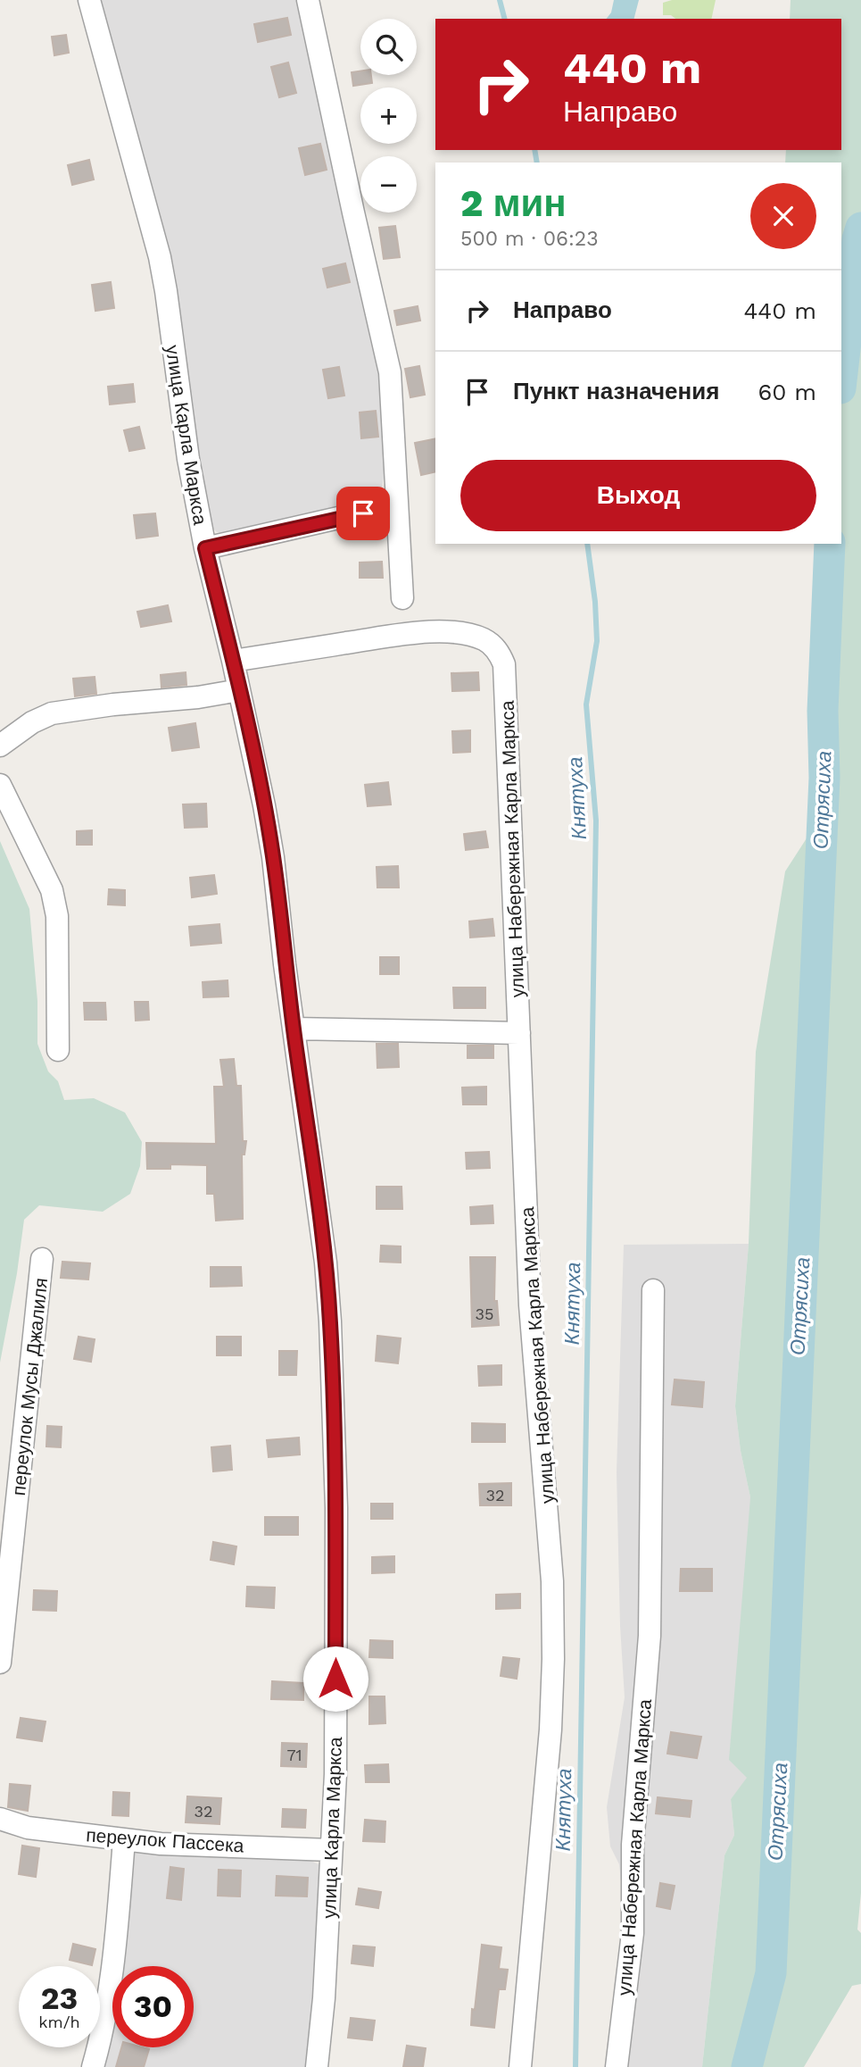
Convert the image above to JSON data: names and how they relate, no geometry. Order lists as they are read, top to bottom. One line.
{"streets":{"street":["улица Карла Маркса","улица Набережная Карла Маркса","переулок Мусы Джалиля","переулок Пассека"]},"crossings":[["улица Карла Маркса","улица Набережная Карла Маркса"],["улица Карла Маркса","переулок Пассека"]],"water":["Княтуха","Отрясиха"],"house_numbers":["35","32","71","32"],"page":{"map_buttons":["+","−"],"turn":["440 m","Направо"],"heading":["2 мин","500 m · 06:23"],"list":[{"name":"Направо","value":"440 m"},{"name":"Пункт назначения","value":"60 m"}],"buttons":"Выход","speed":"23 km/h","limit":"30"}}
